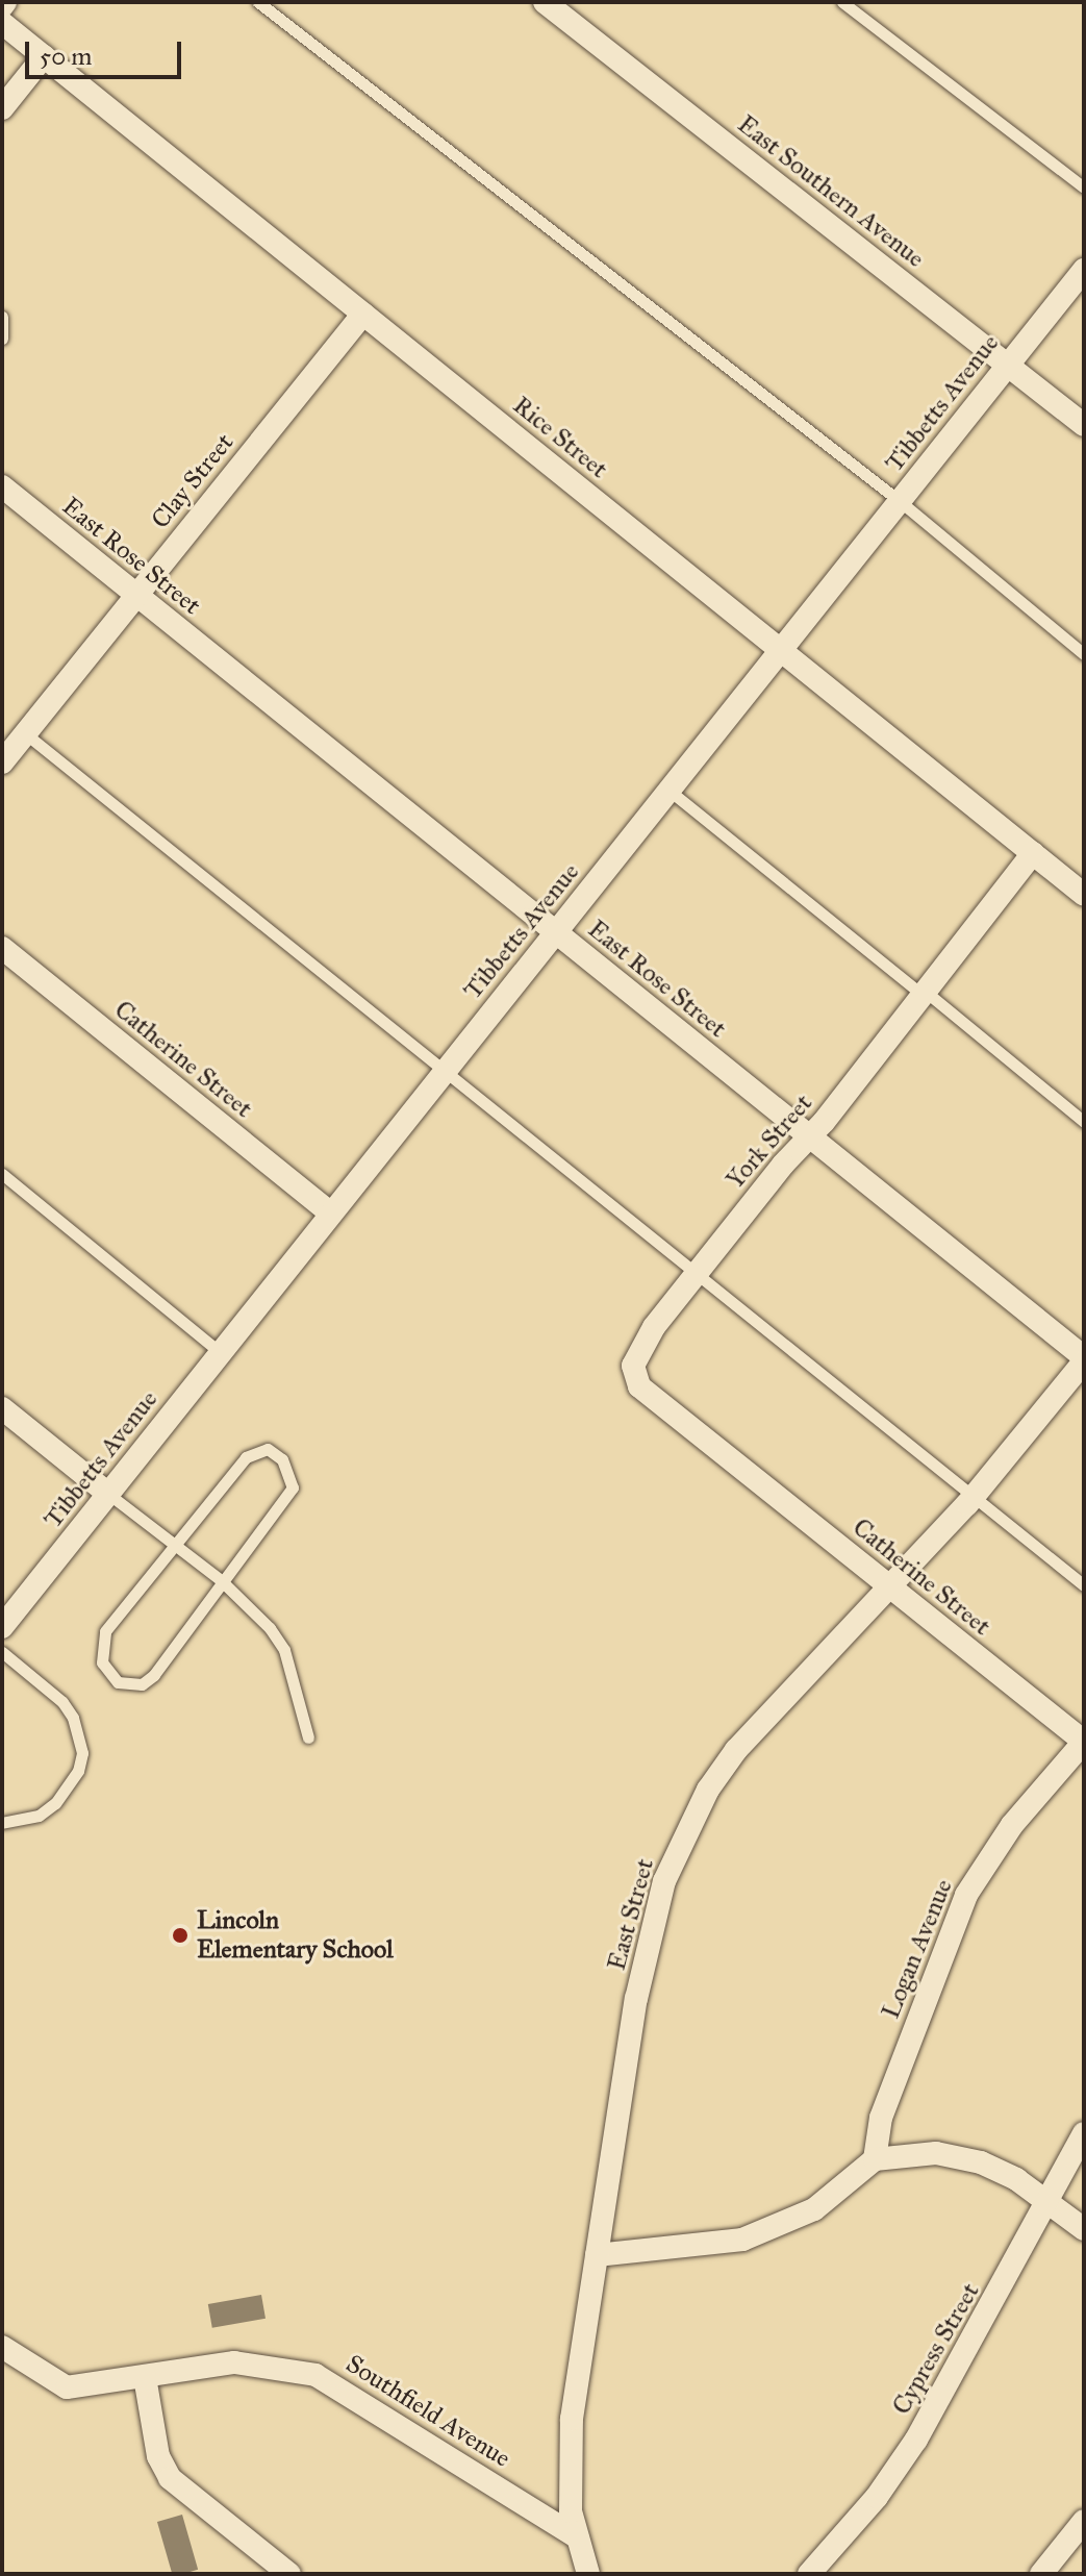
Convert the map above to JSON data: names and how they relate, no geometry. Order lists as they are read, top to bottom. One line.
{"streets":{"street":["East Southern Avenue","Tibbetts Avenue","Rice Street","Clay Street","East Rose Street","Catherine Street","York Street","East Street","Logan Avenue","Cypress Street","Southfield Avenue"]},"crossings":[["East Southern Avenue","Tibbetts Avenue"],["Tibbetts Avenue","Rice Street"],["Tibbetts Avenue","East Rose Street"],["Tibbetts Avenue","Catherine Street"],["Rice Street","Clay Street"],["Rice Street","York Street"],["Clay Street","East Rose Street"],["East Rose Street","York Street"],["East Rose Street","East Street"],["Catherine Street","York Street"],["Catherine Street","East Street"],["Catherine Street","Logan Avenue"],["East Street","Southfield Avenue"]],"places":["Lincoln Elementary School"],"scale_bar":"50 m"}
